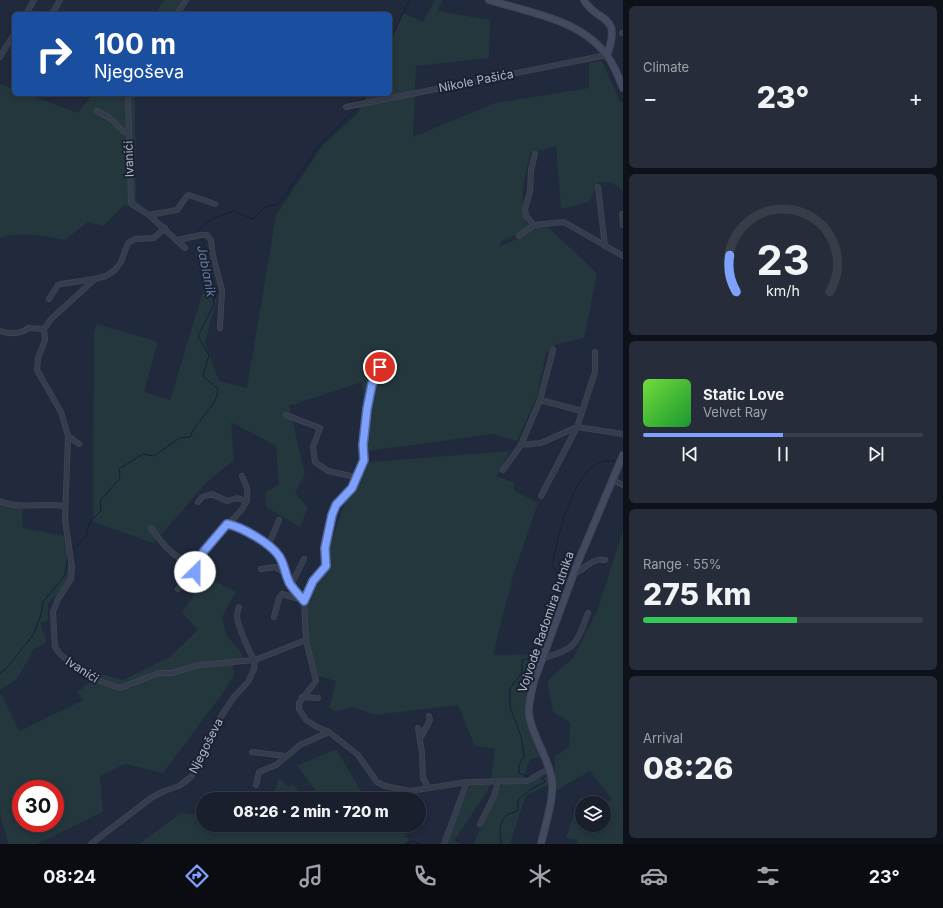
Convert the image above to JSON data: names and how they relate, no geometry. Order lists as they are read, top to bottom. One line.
{"streets":{"main road":["Vojvode Radomira Putnika"],"street":["Nikole Pašića","Ivanići","Njegoševa"]},"crossings":[["Ivanići","Njegoševa"]],"water":["Jablanik"],"page":{"tile":["Climate",["Range · 55%","275 km"],["Arrival","08:26"]],"turn":["100 m","Njegoševa"],"heat":["−","23°","+"],"song":["Static Love","Velvet Ray"],"limit":"30","trip":"08:26 · 2 min · 720 m","tabs":["08:24","23°"],"gauge":["23","km/h"]}}
